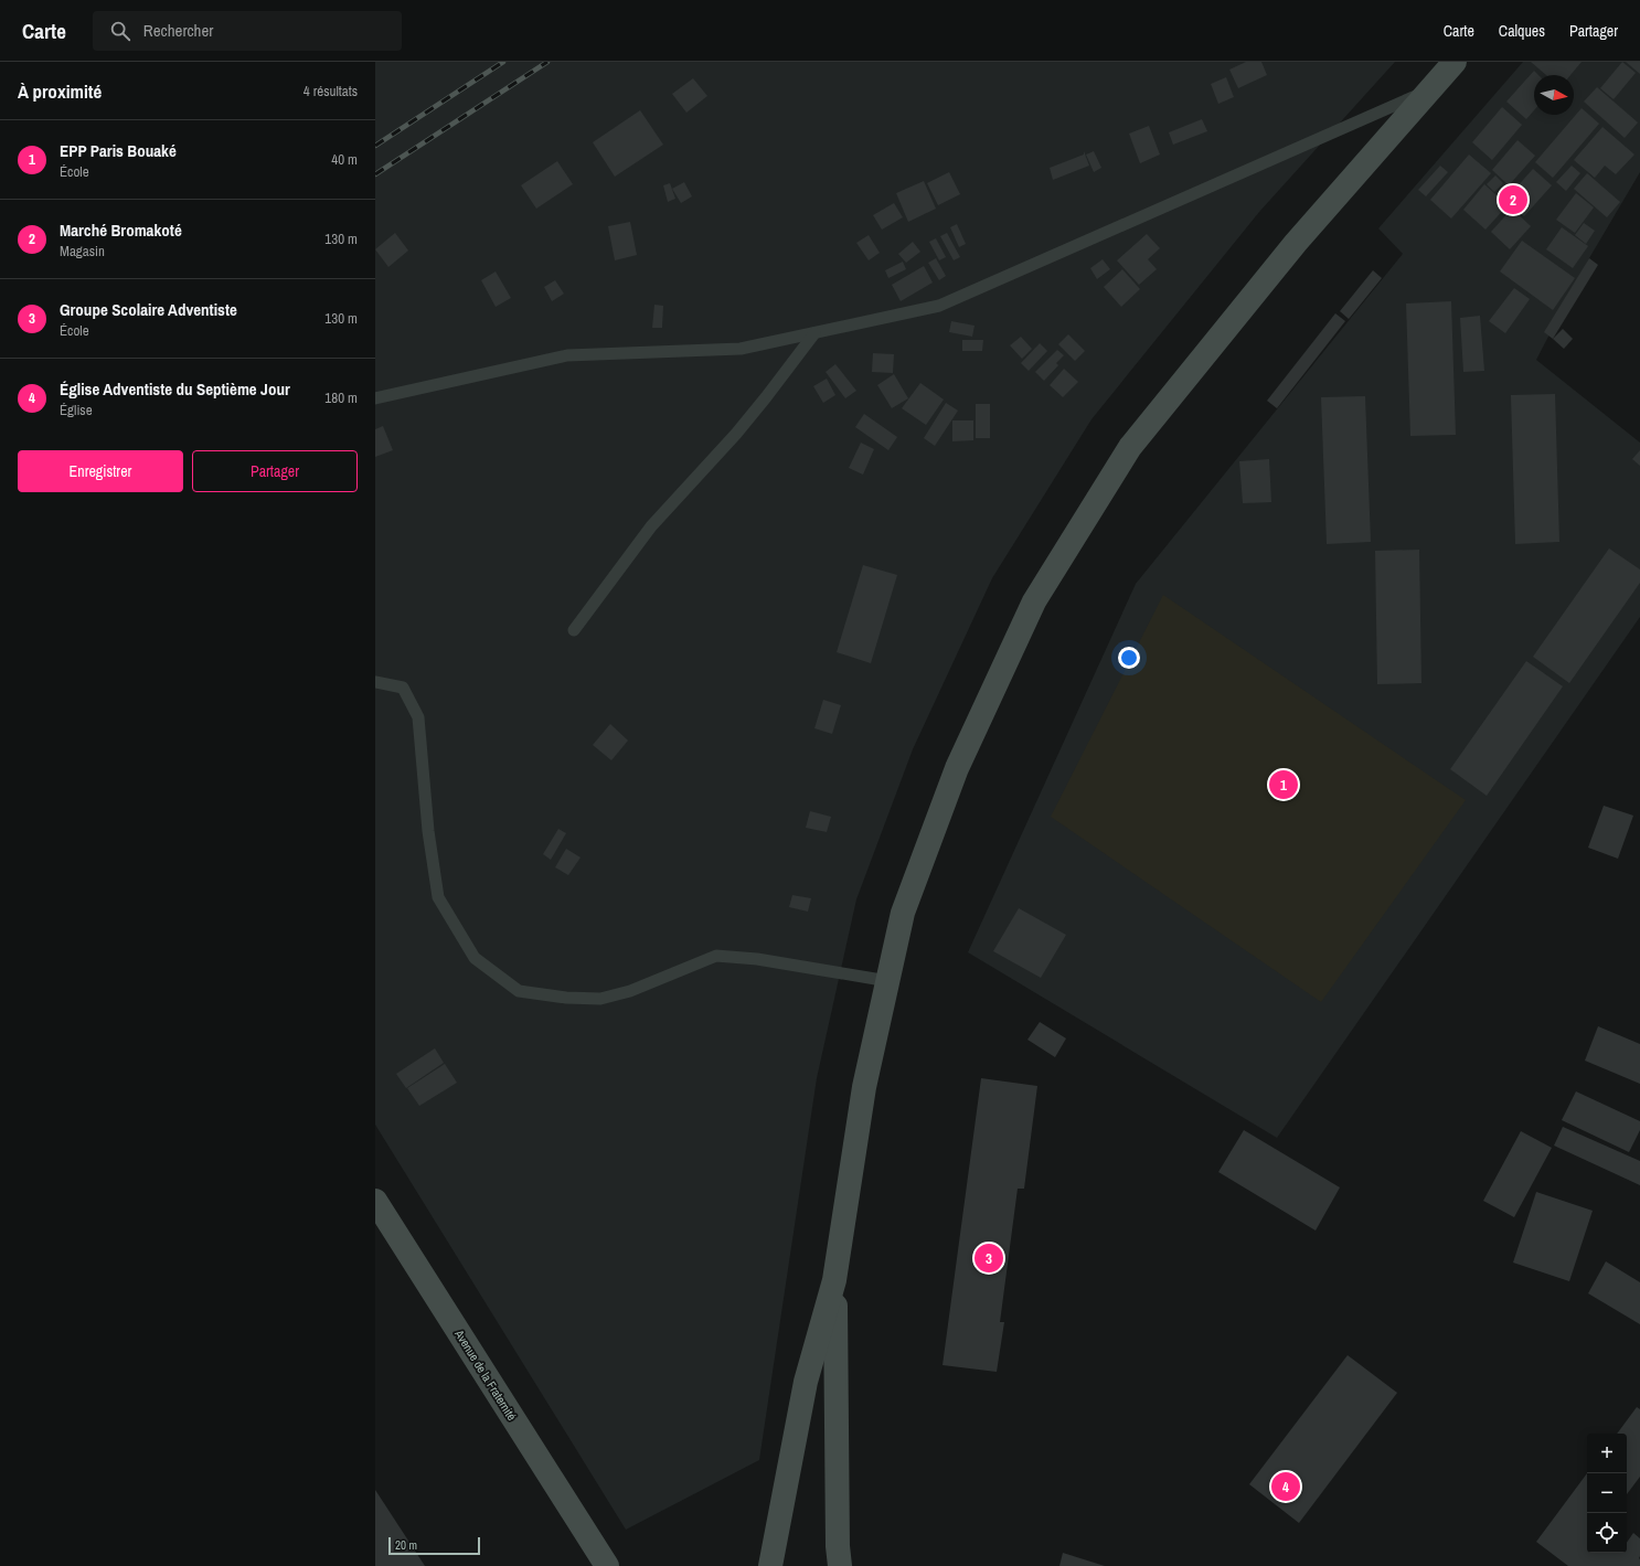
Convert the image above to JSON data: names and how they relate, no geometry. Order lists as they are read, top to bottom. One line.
{"streets":{"street":["Avenue de la Fraternité"]},"scale_bar":"20 m","north":"right","page":{"header":"Carte","search":"Rechercher","nav":["Carte","Calques","Partager"],"heading":["À proximité","4 résultats"],"list":[{"mark":"1","name":"EPP Paris Bouaké","note":"École","value":"40 m"},{"mark":"2","name":"Marché Bromakoté","note":"Magasin","value":"130 m"},{"mark":"3","name":"Groupe Scolaire Adventiste","note":"École","value":"130 m"},{"mark":"4","name":"Église Adventiste du Septième Jour","note":"Église","value":"180 m"}],"pins":["2","1","3","4"],"buttons":["Enregistrer","Partager"],"map_buttons":["+","−"],"scale":"20 m"}}
